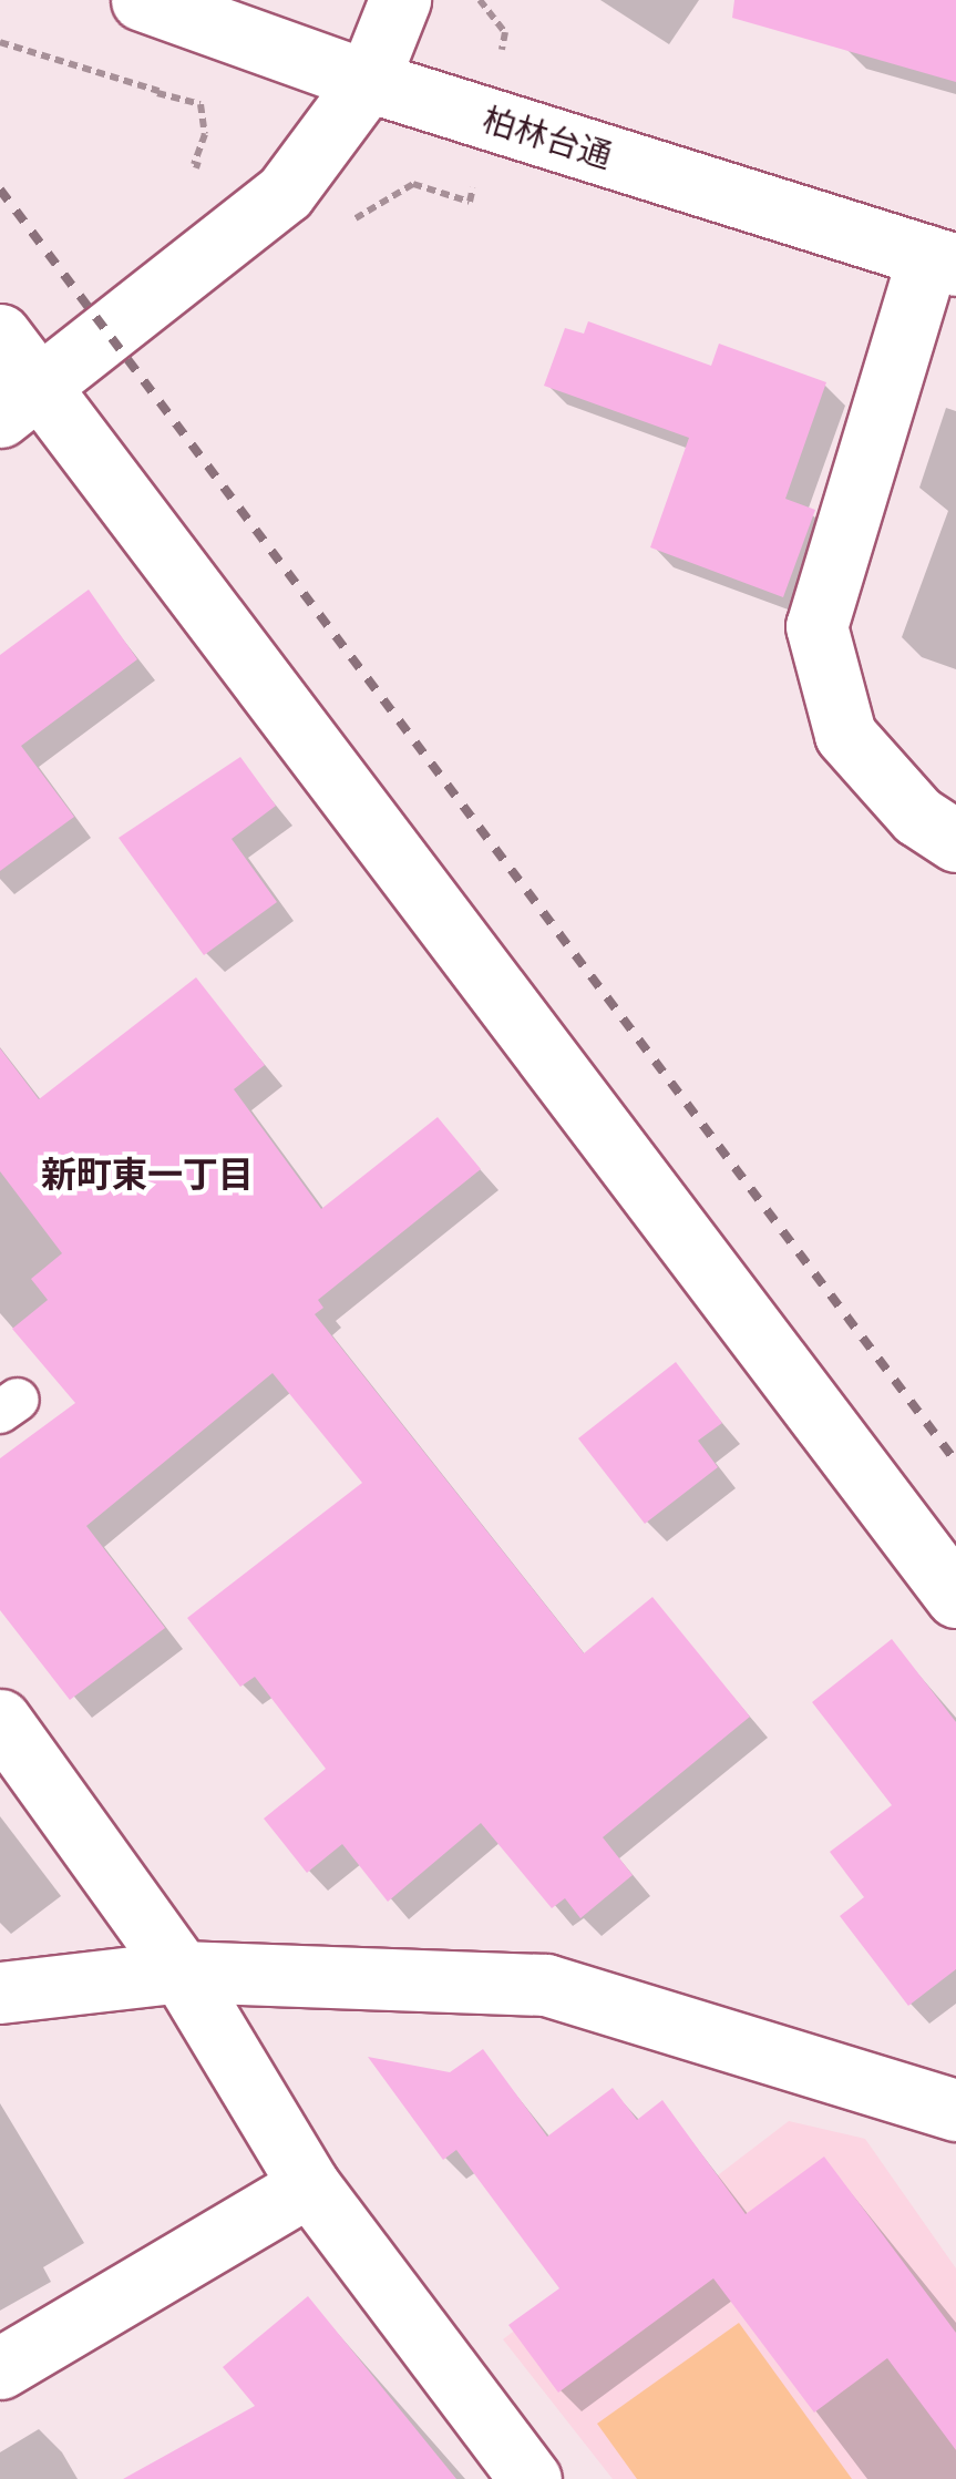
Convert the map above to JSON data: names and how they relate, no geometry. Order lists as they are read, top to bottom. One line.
{"streets":{"street":["柏林台通"]},"districts":["新町東一丁目"]}
